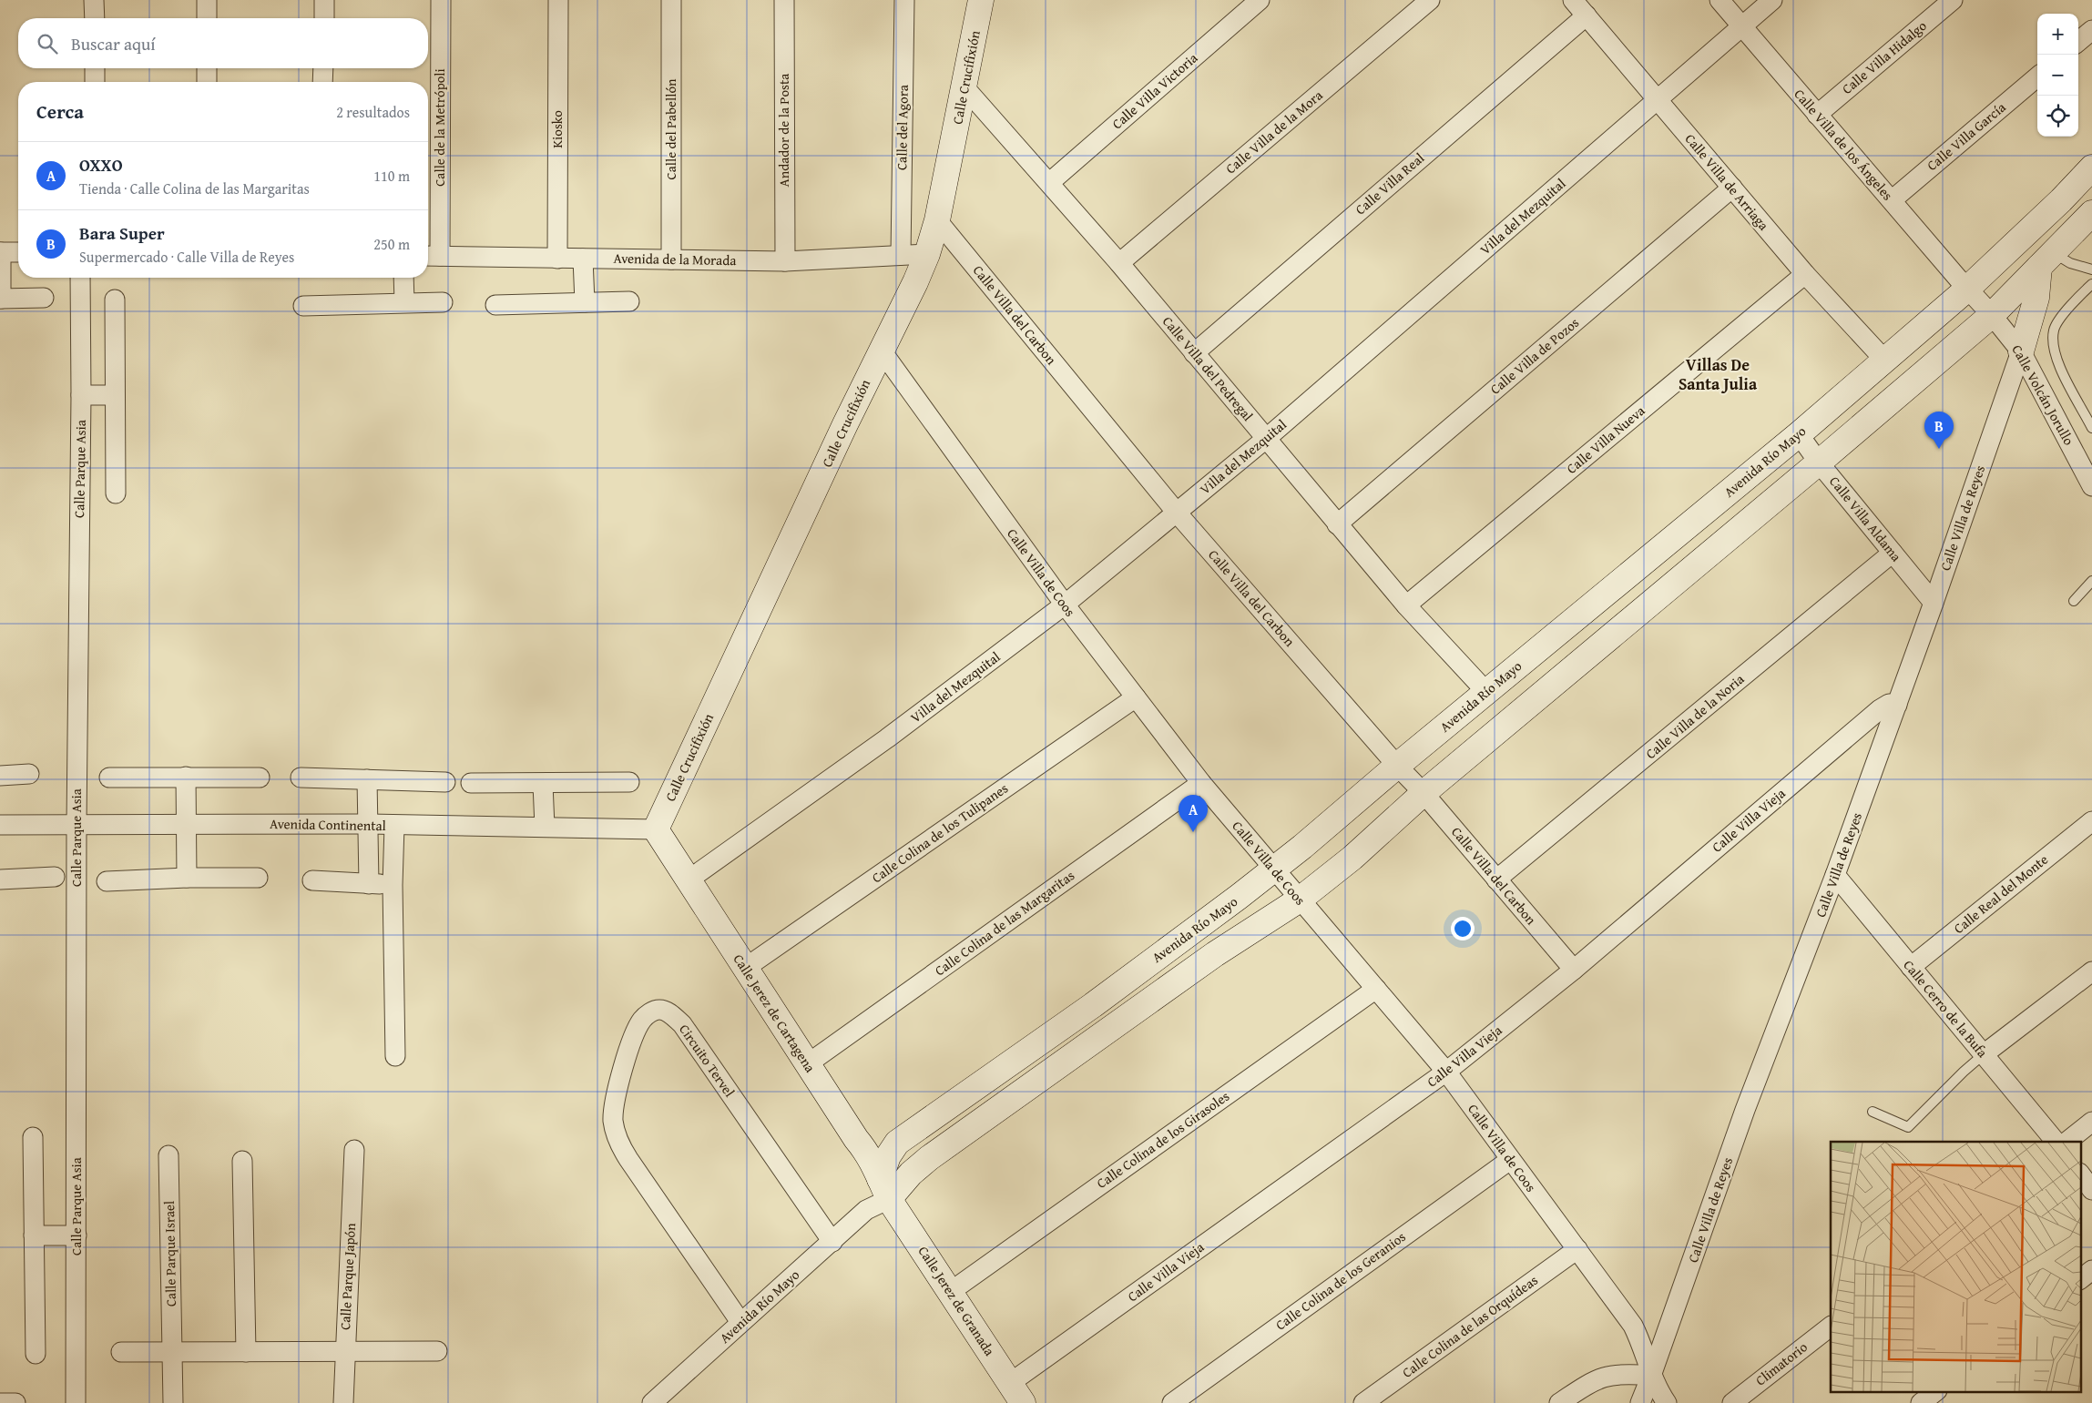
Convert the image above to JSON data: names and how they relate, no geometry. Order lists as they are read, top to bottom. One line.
{"streets":{"street":["Calle Villa Hidalgo","Calle Crucifixión","Calle Villa Victoria","Calle de la Metrópoli","Calle del Agora","Kiosko","Calle del Pabellón","Andador de la Posta","Calle Villa de la Mora","Calle Villa García","Calle Villa de los Ángeles","Calle Villa de Arriaga","Calle Villa Real","Villa del Mezquital","Avenida de la Morada","Calle Villa del Carbon","Calle Villa de Pozos","Calle Villa del Pedregal","Calle Volcán Jorullo","Calle Villa Nueva","Avenida Río Mayo","Calle Parque Asia","Calle Villa de Reyes","Calle Villa Aldama","Calle Villa de Coos","Calle Villa de la Noria","Calle Villa Vieja","Avenida Continental","Calle Colina de los Tulipanes","Calle Real del Monte","Calle Colina de las Margaritas","Calle Cerro de la Bufa","Calle Jerez de Cartagena","Circuito Tervel","Calle Colina de los Girasoles","Calle Parque Israel","Calle Parque Japón","Calle Colina de los Geranios","Calle Jerez de Granada","Calle Colina de las Orquídeas","Climatorio"]},"crossings":[["Calle Villa Hidalgo","Calle Villa de los Ángeles"],["Calle Crucifixión","Avenida de la Morada"],["Calle Crucifixión","Calle Villa del Carbon"],["Calle Crucifixión","Calle Villa del Pedregal"],["Calle Crucifixión","Calle Villa de Coos"],["Calle Crucifixión","Avenida Continental"],["Calle Crucifixión","Calle Jerez de Cartagena"],["Calle Villa Victoria","Calle Villa del Pedregal"],["Calle de la Metrópoli","Avenida de la Morada"],["Calle del Agora","Avenida de la Morada"],["Kiosko","Avenida de la Morada"],["Calle del Pabellón","Avenida de la Morada"],["Andador de la Posta","Avenida de la Morada"],["Calle Villa de la Mora","Calle Villa del Pedregal"],["Calle Villa García","Calle Villa de los Ángeles"],["Calle Villa de los Ángeles","Villa del Mezquital"],["Calle Villa de los Ángeles","Calle Volcán Jorullo"],["Calle Villa de los Ángeles","Avenida Río Mayo"],["Calle Villa de Arriaga","Calle Villa Real"],["Calle Villa de Arriaga","Villa del Mezquital"],["Calle Villa de Arriaga","Calle Villa de Pozos"],["Calle Villa de Arriaga","Calle Villa Nueva"],["Calle Villa de Arriaga","Avenida Río Mayo"],["Calle Villa Real","Calle Villa del Pedregal"],["Villa del Mezquital","Calle Villa del Carbon"],["Villa del Mezquital","Calle Villa del Pedregal"],["Villa del Mezquital","Calle Villa de Coos"],["Villa del Mezquital","Calle Jerez de Cartagena"],["Calle Villa del Carbon","Avenida Río Mayo"],["Calle Villa del Carbon","Calle Villa de la Noria"],["Calle Villa del Carbon","Calle Villa Vieja"],["Calle Villa de Pozos","Calle Villa del Pedregal"],["Calle Villa del Pedregal","Calle Villa Nueva"],["Calle Villa del Pedregal","Avenida Río Mayo"],["Calle Volcán Jorullo","Avenida Río Mayo"],["Calle Volcán Jorullo","Calle Villa de Reyes"],["Avenida Río Mayo","Calle Villa Aldama"],["Avenida Río Mayo","Calle Villa de Coos"],["Avenida Río Mayo","Calle Jerez de Cartagena"],["Avenida Río Mayo","Circuito Tervel"],["Avenida Río Mayo","Calle Jerez de Granada"],["Calle Parque Asia","Avenida Continental"],["Calle Villa de Reyes","Calle Villa Aldama"],["Calle Villa de Reyes","Calle Villa de Coos"],["Calle Villa de Reyes","Calle Villa Vieja"],["Calle Villa de Reyes","Calle Cerro de la Bufa"],["Calle Villa Aldama","Calle Villa de la Noria"],["Calle Villa de Coos","Calle Villa Vieja"],["Calle Villa de Coos","Calle Colina de los Tulipanes"],["Calle Villa de Coos","Calle Colina de las Margaritas"],["Calle Villa de Coos","Calle Colina de los Girasoles"],["Calle Villa de Coos","Calle Colina de los Geranios"],["Calle Villa de Coos","Calle Colina de las Orquídeas"],["Calle Villa Vieja","Calle Jerez de Granada"],["Avenida Continental","Calle Jerez de Cartagena"],["Calle Colina de los Tulipanes","Calle Jerez de Cartagena"],["Calle Real del Monte","Calle Cerro de la Bufa"],["Calle Colina de las Margaritas","Calle Jerez de Cartagena"],["Calle Jerez de Cartagena","Calle Jerez de Granada"],["Calle Colina de los Girasoles","Calle Jerez de Granada"]],"districts":["Villas De Santa Julia"],"page":{"map_buttons":["+","−"],"search":"Buscar aquí","heading":["Cerca","2 resultados"],"list":[{"mark":"A","name":"OXXO","note":"Tienda · Calle Colina de las Margaritas","value":"110 m"},{"mark":"B","name":"Bara Super","note":"Supermercado · Calle Villa de Reyes","value":"250 m"}],"pins":["B","A"]}}
